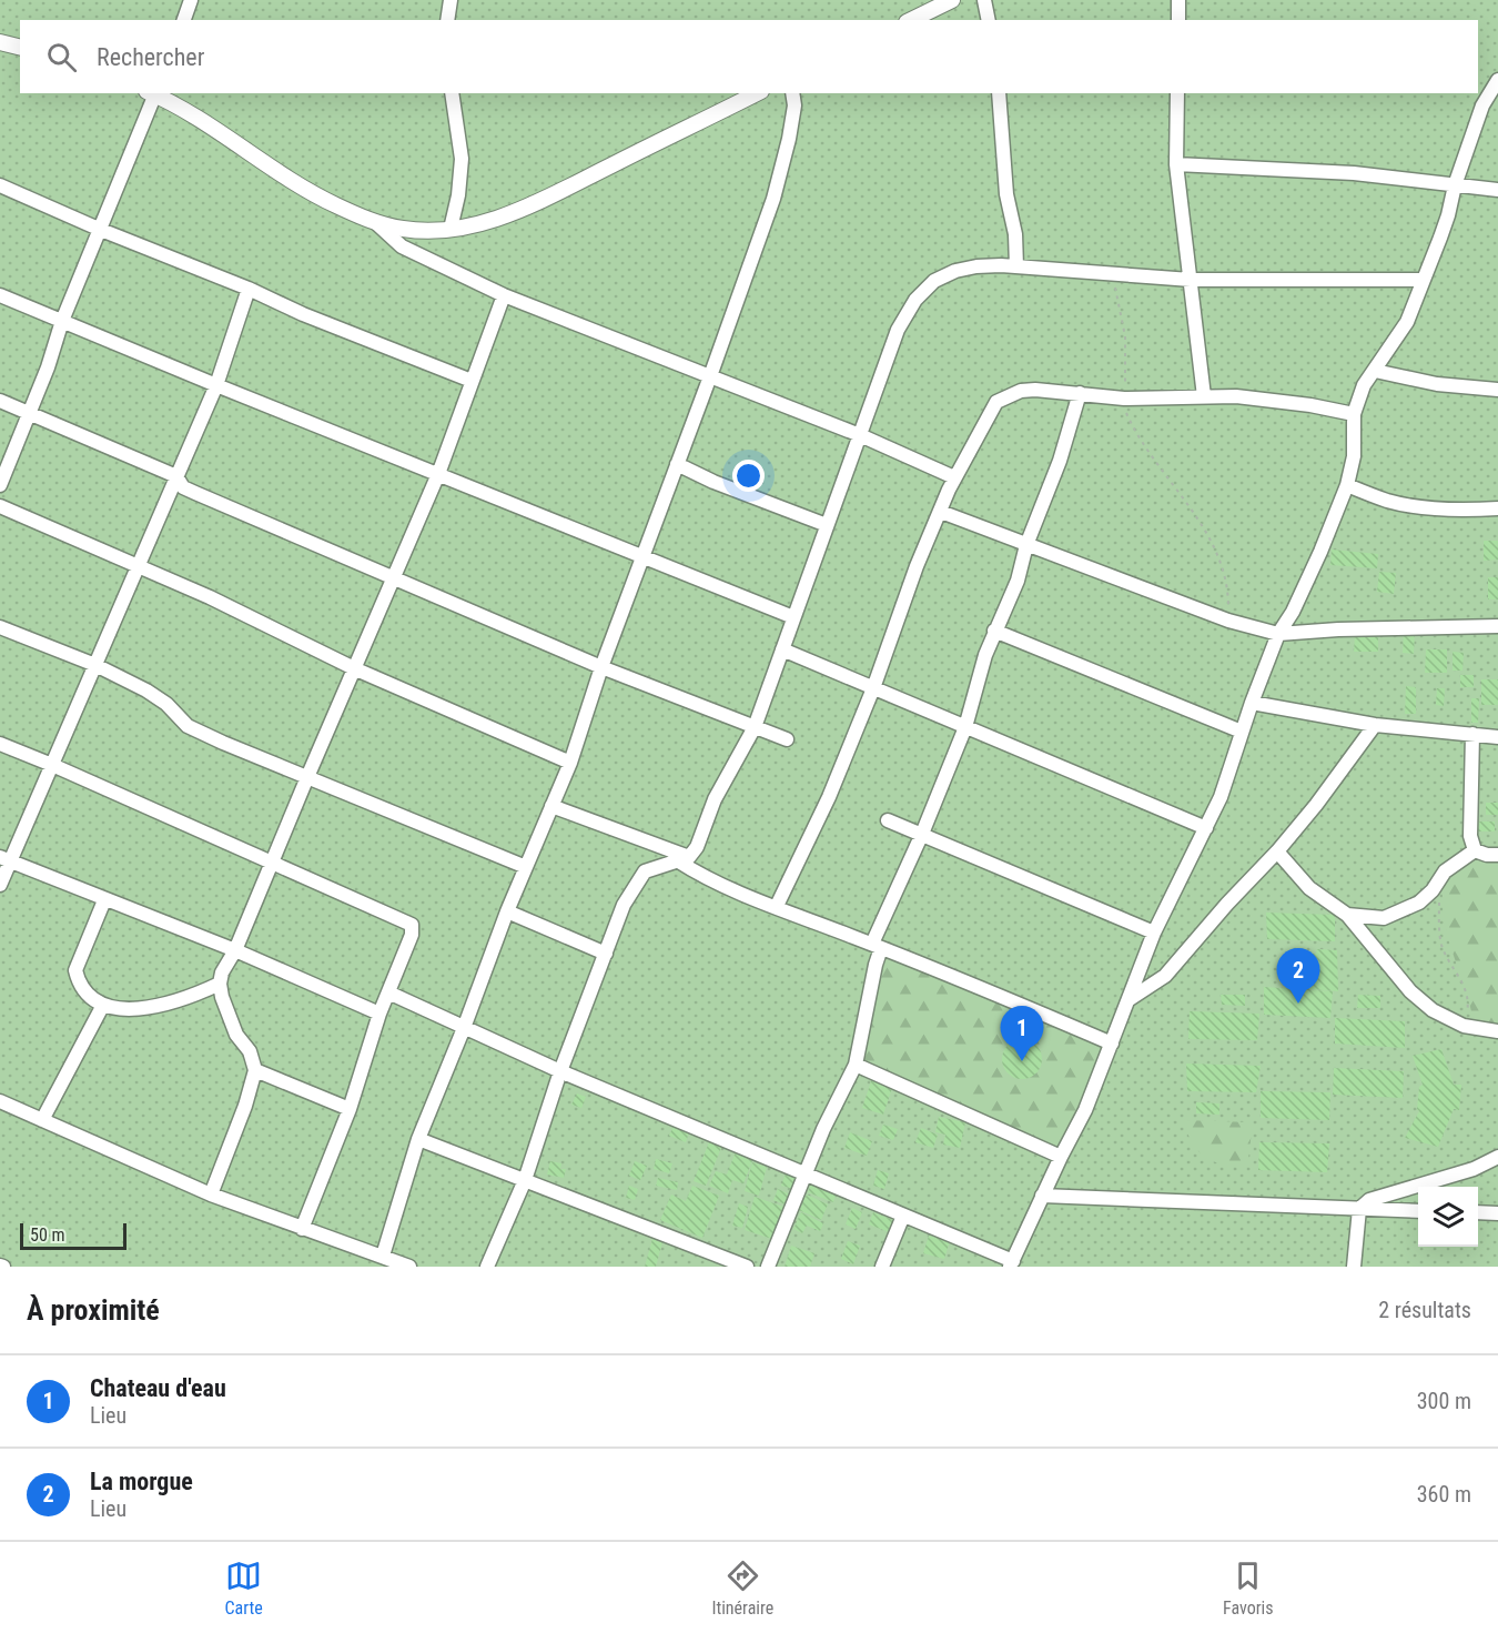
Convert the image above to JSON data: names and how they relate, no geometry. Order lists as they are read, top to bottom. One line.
{"scale_bar":"50 m","page":{"search":"Rechercher","pins":["2","1"],"scale":"50 m","heading":["À proximité","2 résultats"],"list":[{"mark":"1","name":"Chateau d'eau","note":"Lieu","value":"300 m"},{"mark":"2","name":"La morgue","note":"Lieu","value":"360 m"}],"nav":["Carte","Itinéraire","Favoris"]}}
